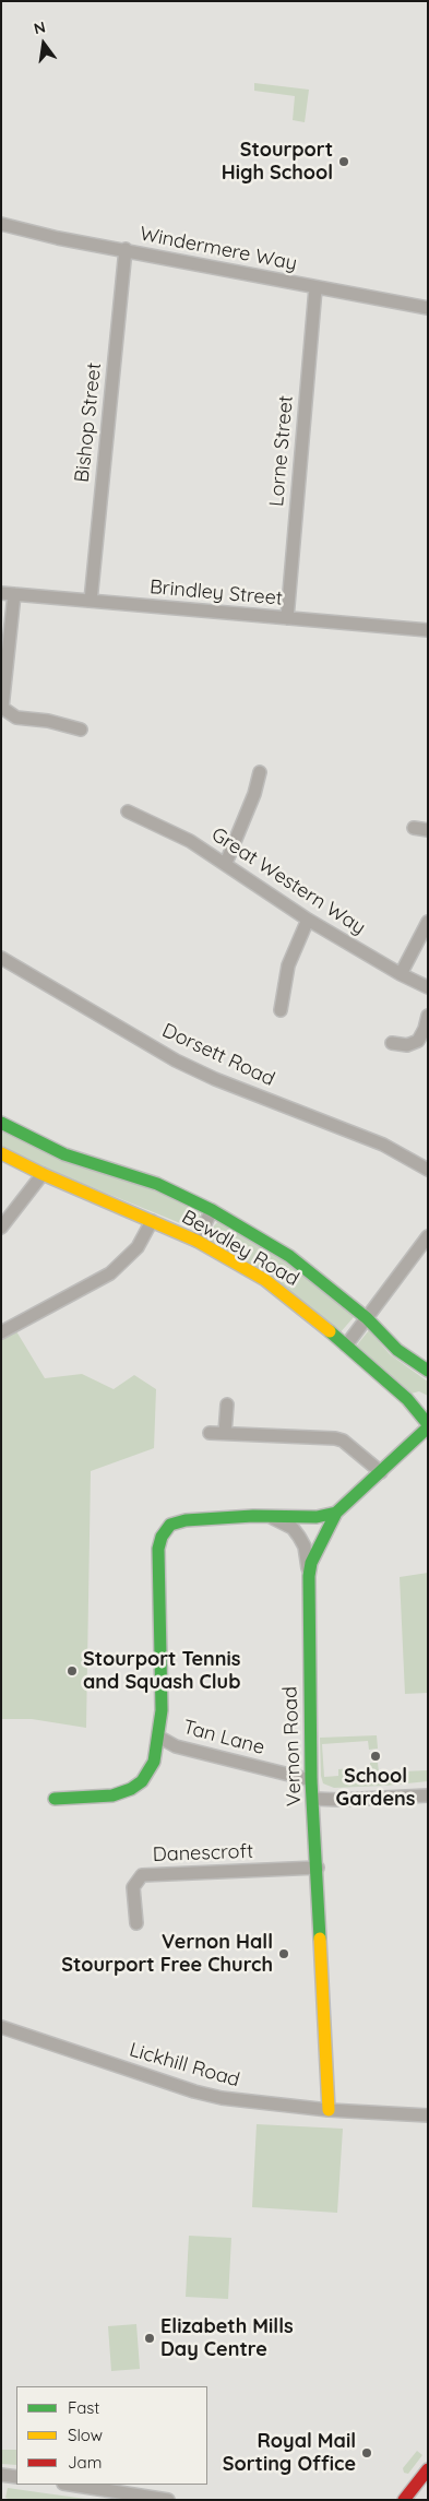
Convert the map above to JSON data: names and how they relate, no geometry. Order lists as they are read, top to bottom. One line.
{"streets":{"street":["Windermere Way","Bishop Street","Lorne Street","Brindley Street","Great Western Way","Dorsett Road","Bewdley Road","Tan Lane","Vernon Road","Danescroft","Lickhill Road"]},"crossings":[["Windermere Way","Bishop Street"],["Windermere Way","Lorne Street"],["Bishop Street","Brindley Street"],["Lorne Street","Brindley Street"],["Bewdley Road","Vernon Road"],["Tan Lane","Vernon Road"],["Vernon Road","Danescroft"],["Vernon Road","Lickhill Road"]],"places":["Stourport High School","Stourport Tennis and Squash Club","School Gardens","Vernon Hall Stourport Free Church","Elizabeth Mills Day Centre","Royal Mail Sorting Office"],"legend":["Fast","Slow","Jam"],"north":"top"}
